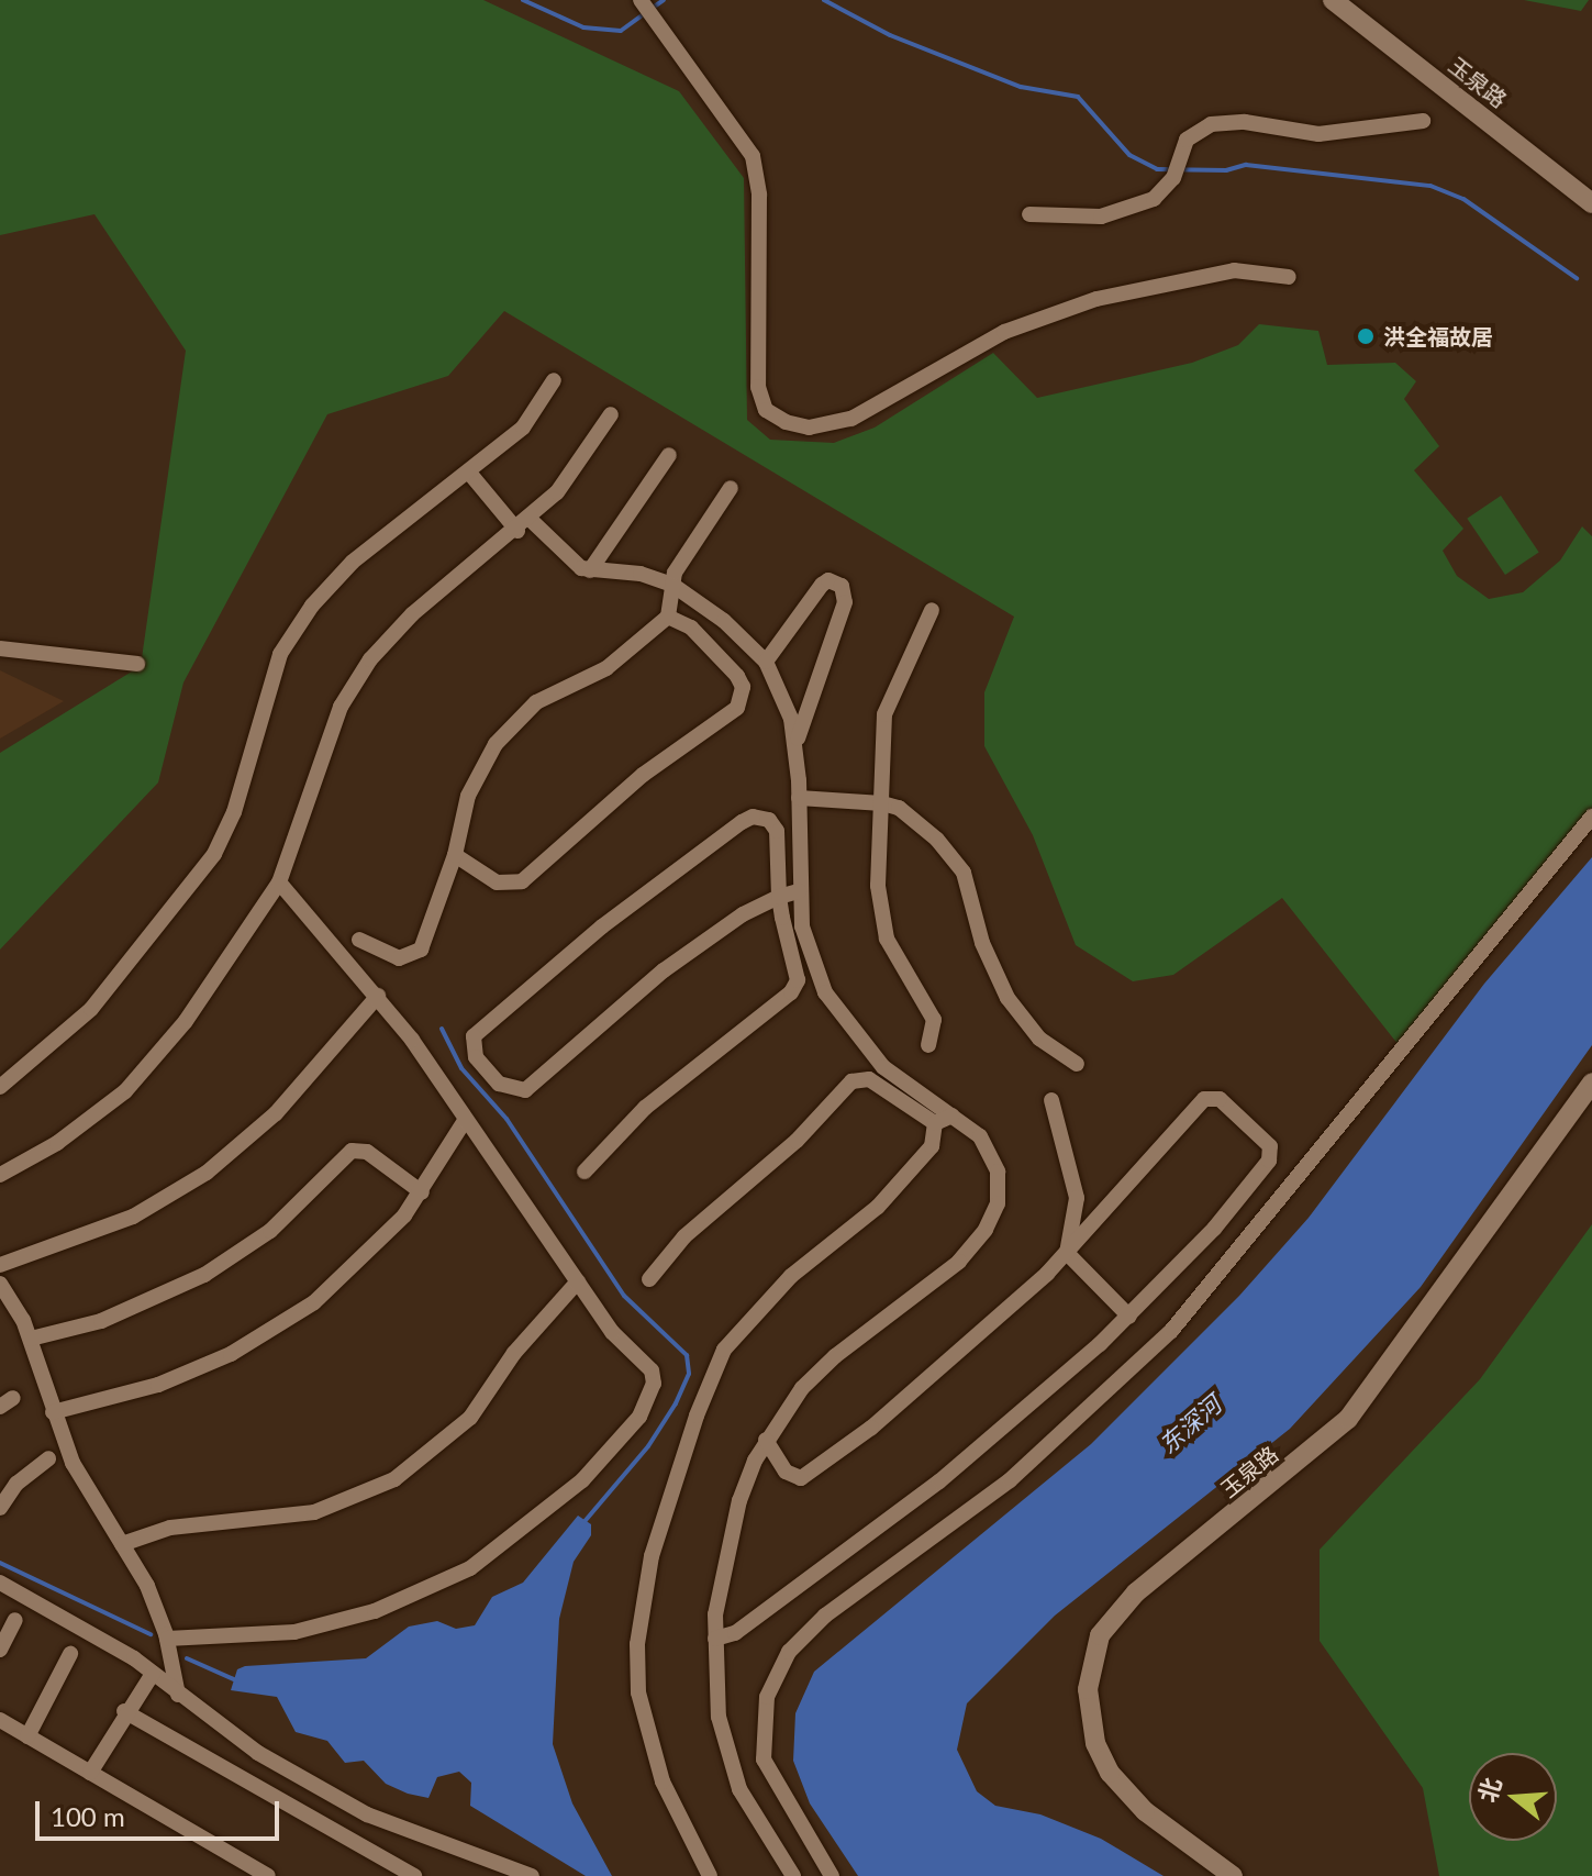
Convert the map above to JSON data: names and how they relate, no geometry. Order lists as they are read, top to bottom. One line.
{"streets":{"street":["玉泉路"]},"water":["东深河"],"places":["洪全福故居"],"scale_bar":"100 m","north":"left"}
